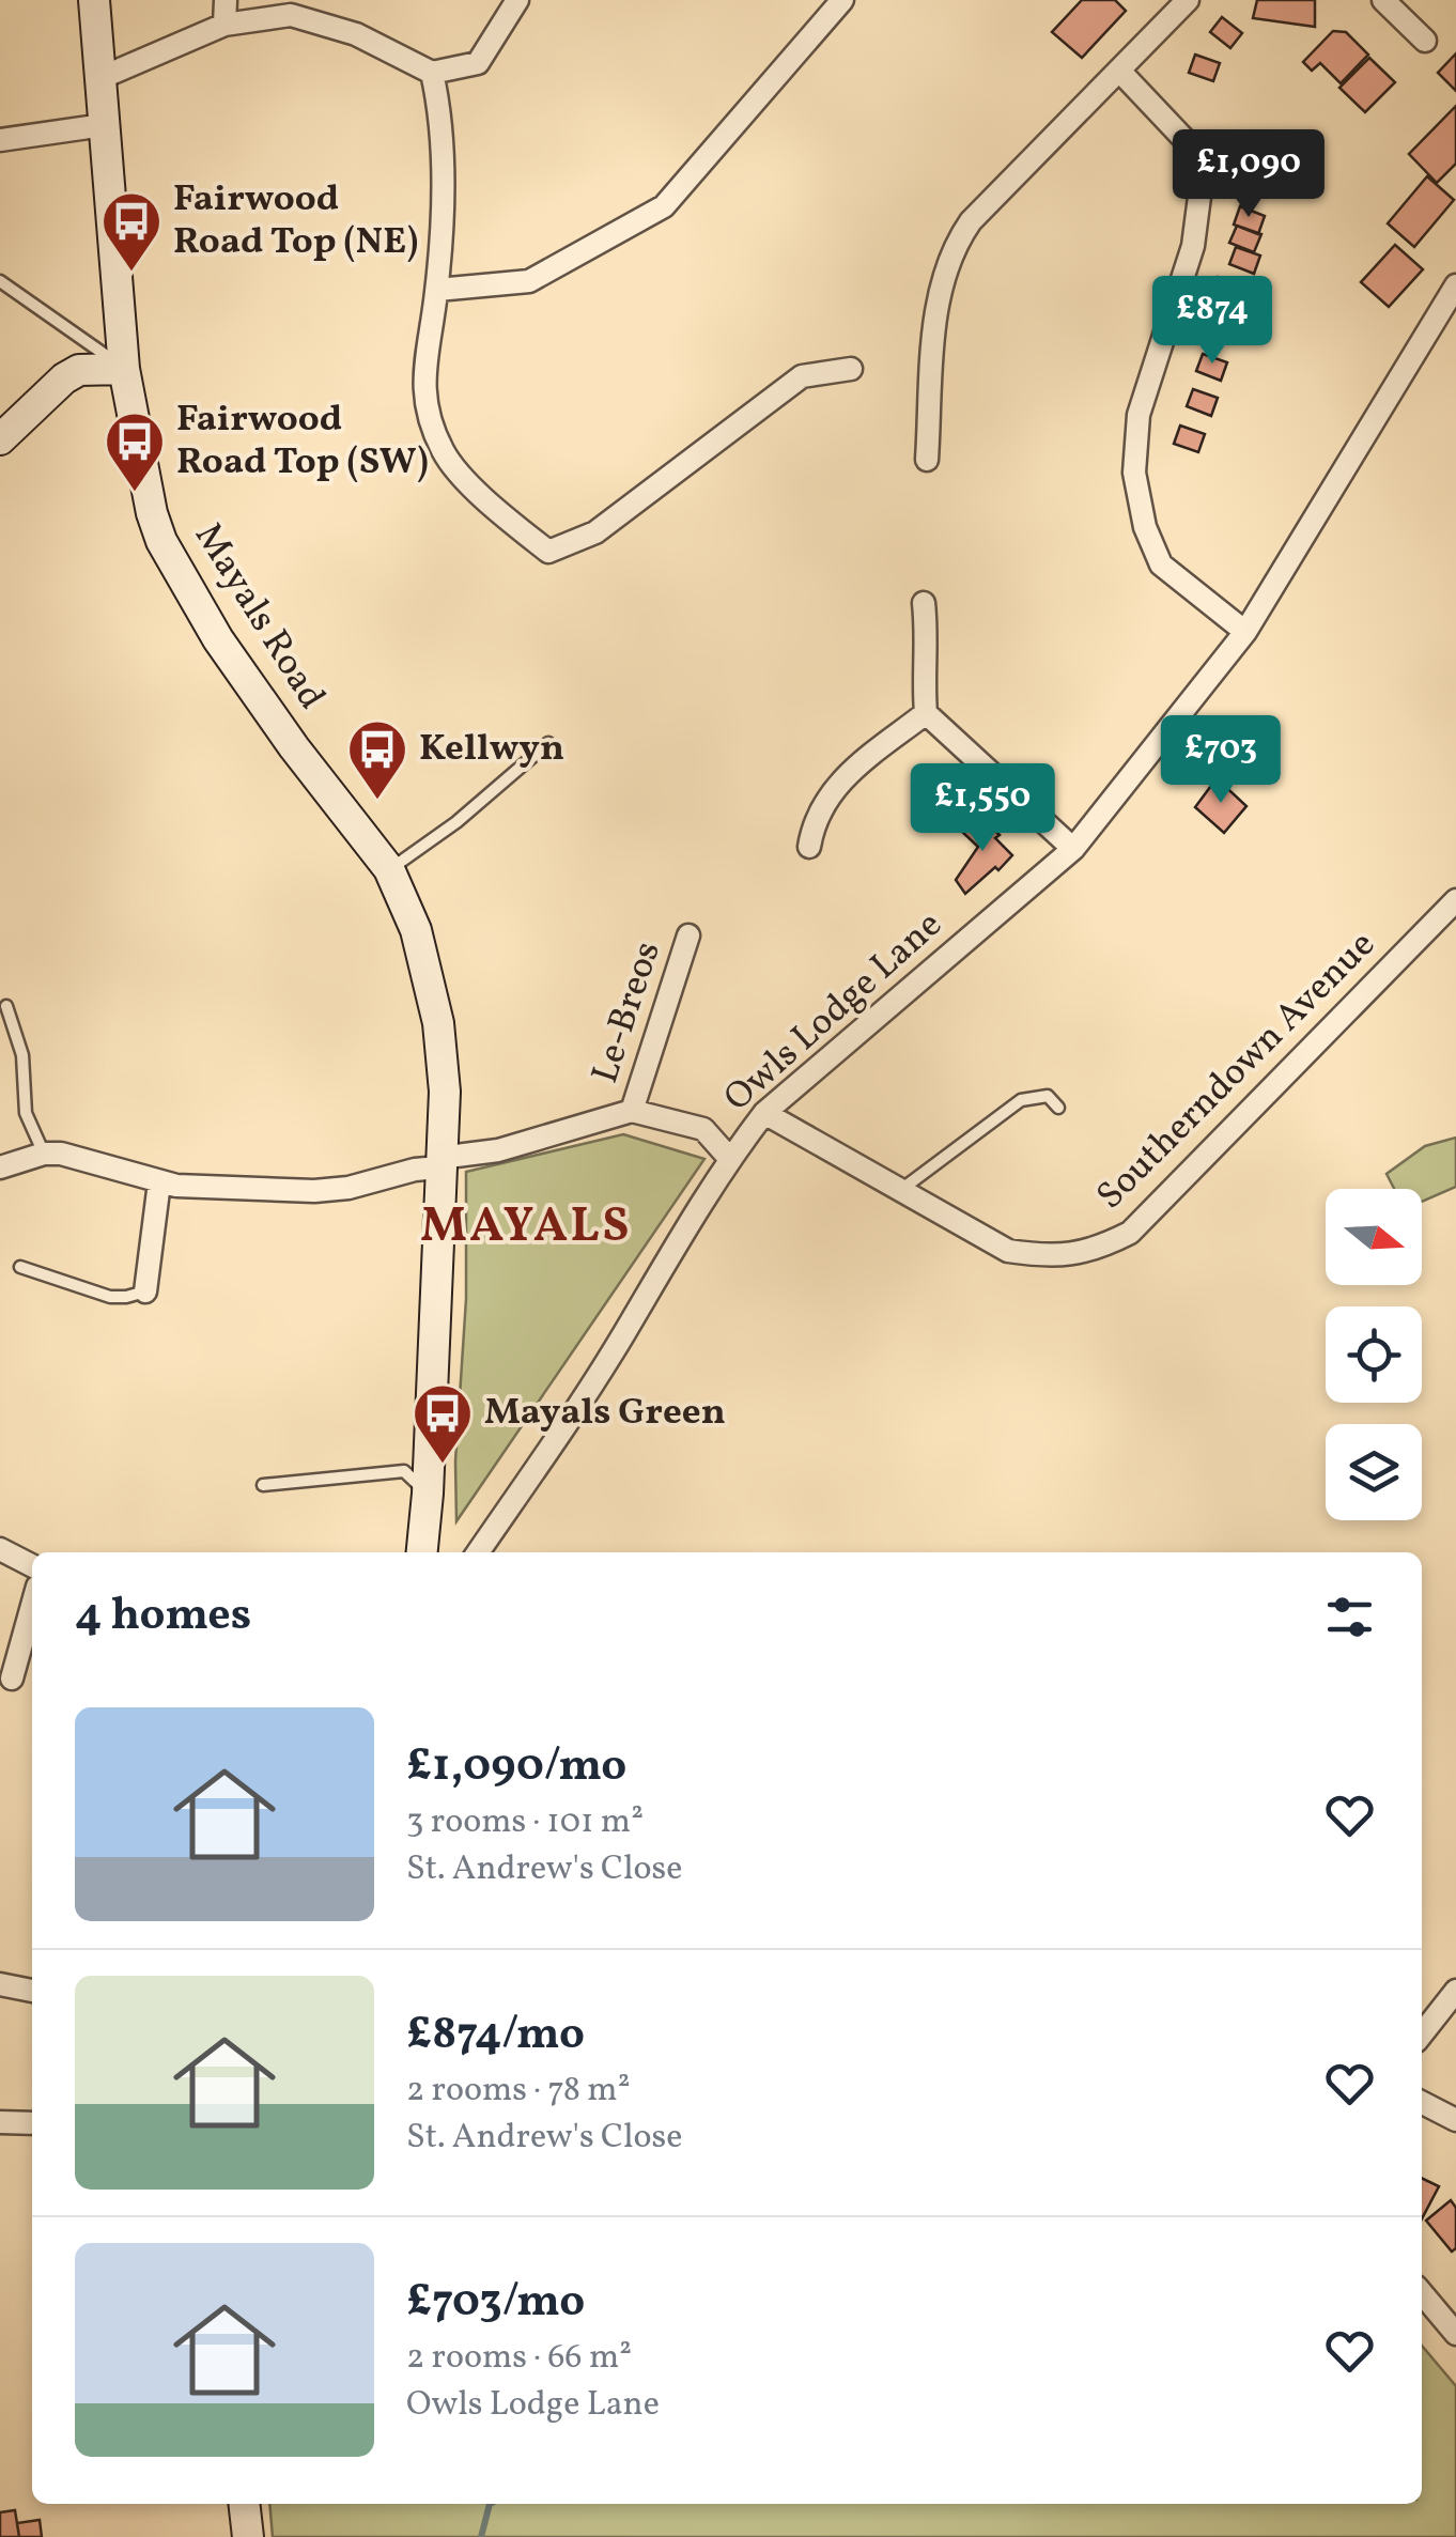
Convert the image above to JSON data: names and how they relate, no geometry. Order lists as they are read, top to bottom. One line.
{"streets":{"main road":["Mayals Road"],"street":["Le-Breos","Owls Lodge Lane","Southerndown Avenue"]},"crossings":[["Owls Lodge Lane","Southerndown Avenue"]],"districts":["MAYALS"],"places":{"bus stop":["Fairwood Road Top (NE)","Fairwood Road Top (SW)","Kellwyn","Mayals Green"]},"north":"right","page":{"price":["£1,090","£874","£703","£1,550"],"heading":"4 homes","list":[{"name":"£1,090/mo","note":"3 rooms · 101 m² · St. Andrew's Close"},{"name":"£874/mo","note":"2 rooms · 78 m² · St. Andrew's Close"},{"name":"£703/mo","note":"2 rooms · 66 m² · Owls Lodge Lane"}]}}
